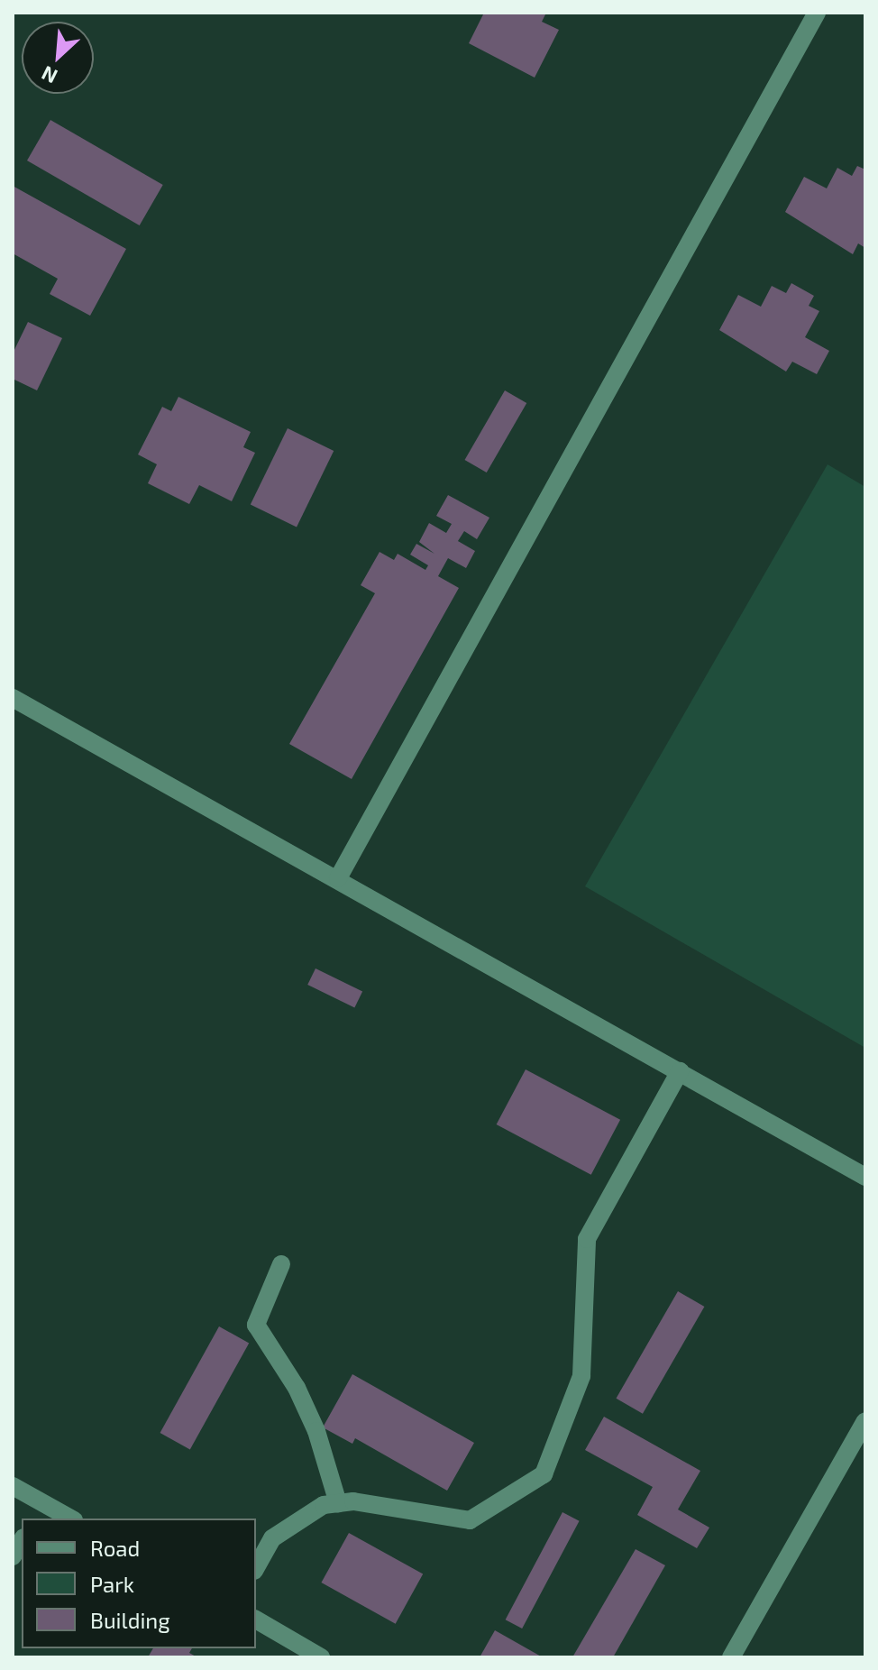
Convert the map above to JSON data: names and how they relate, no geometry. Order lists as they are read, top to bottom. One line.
{"legend":["Road","Park","Building"],"north":"bottom left"}
